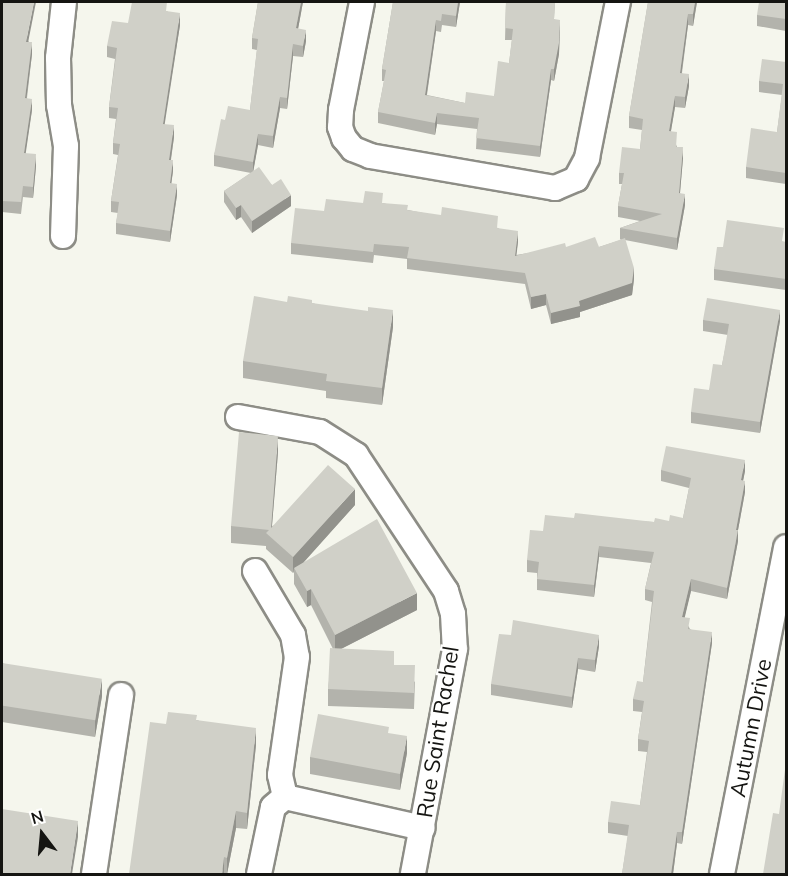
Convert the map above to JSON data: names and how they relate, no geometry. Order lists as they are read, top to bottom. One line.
{"streets":{"street":["Autumn Drive","Rue Saint Rachel"]},"north":"top"}
